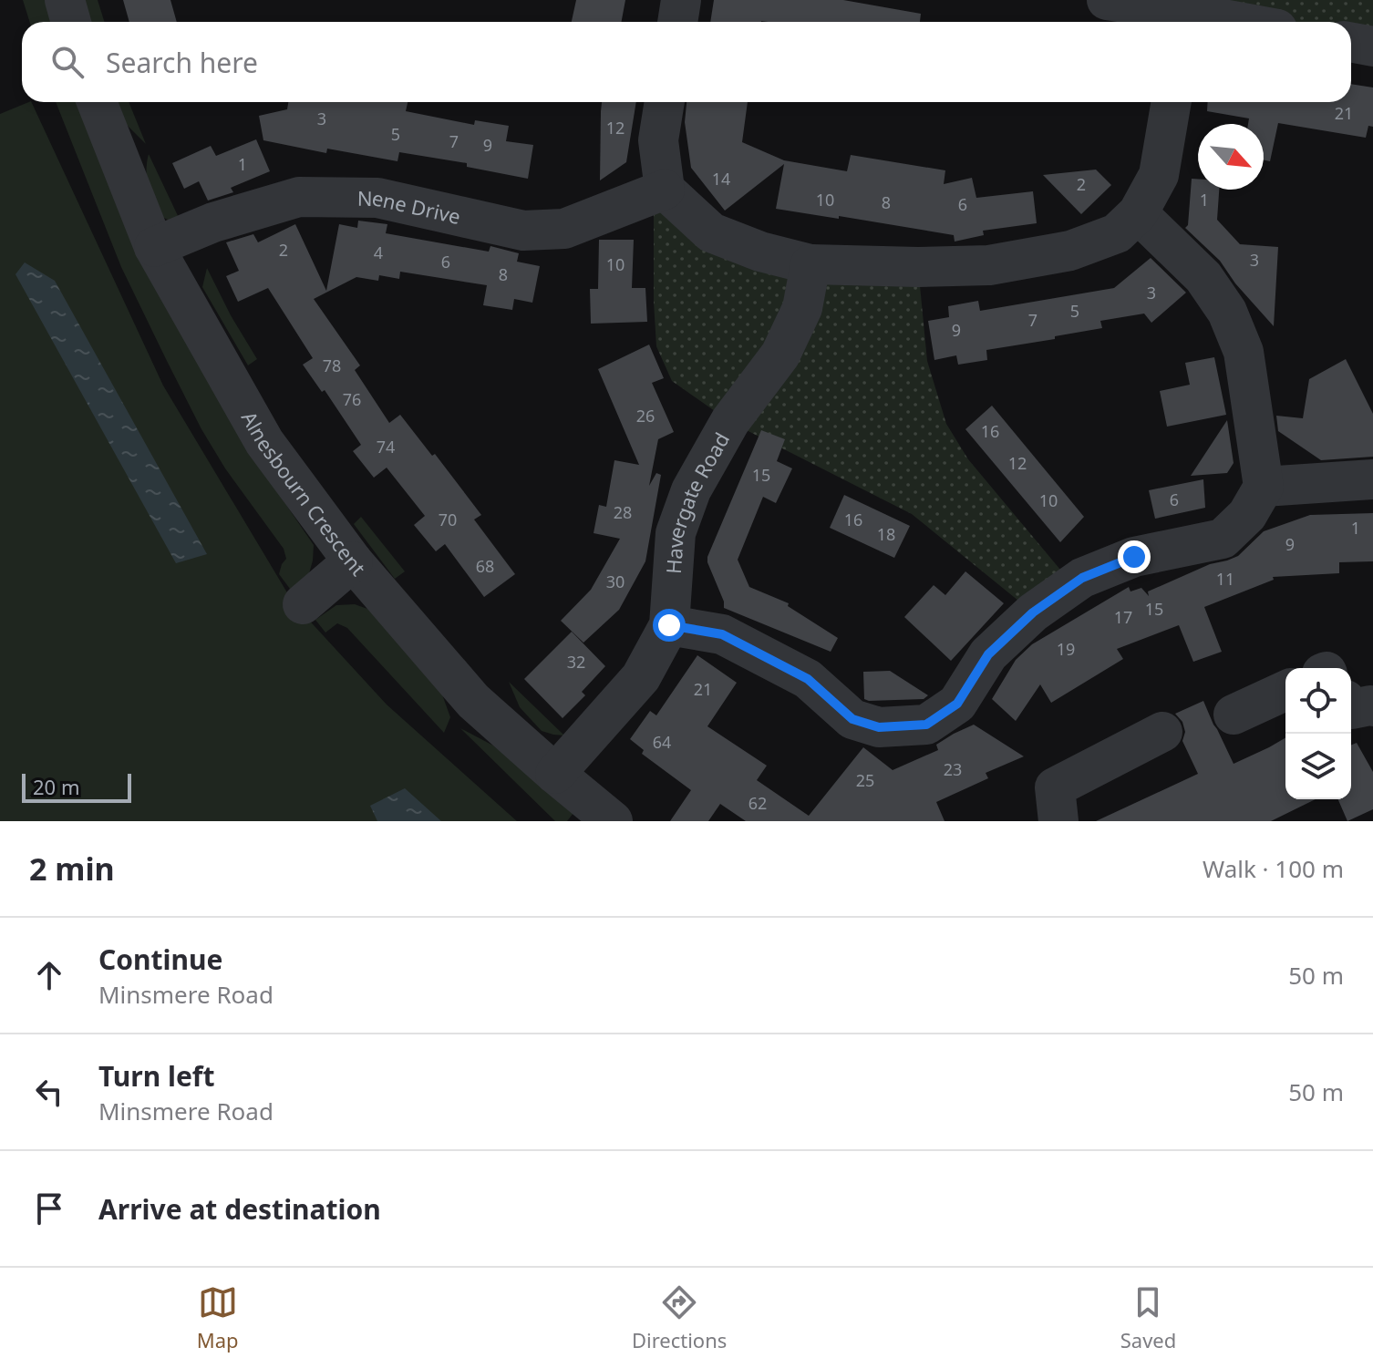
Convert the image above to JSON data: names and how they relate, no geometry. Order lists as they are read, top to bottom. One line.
{"streets":{"street":["Nene Drive","Alnesbourn Crescent","Havergate Road"]},"crossings":[["Nene Drive","Alnesbourn Crescent"],["Alnesbourn Crescent","Havergate Road"]],"house_numbers":["21","3","12","5","7","9","1","14","2","10","1","8","6","2","4","3","6","10","8","3","5","7","9","78","76","26","16","74","12","15","6","10","28","70","16","1","18","9","68","11","30","15","17","19","32","21","64","23","25","62"],"scale_bar":"20 m","north":"bottom right","page":{"search":"Search here","scale":"20 m","heading":["2 min","Walk · 100 m"],"list":[["Continue","Minsmere Road","50 m"],["Turn left","Minsmere Road","50 m"],"Arrive at destination"],"nav":["Map","Directions","Saved"]}}
